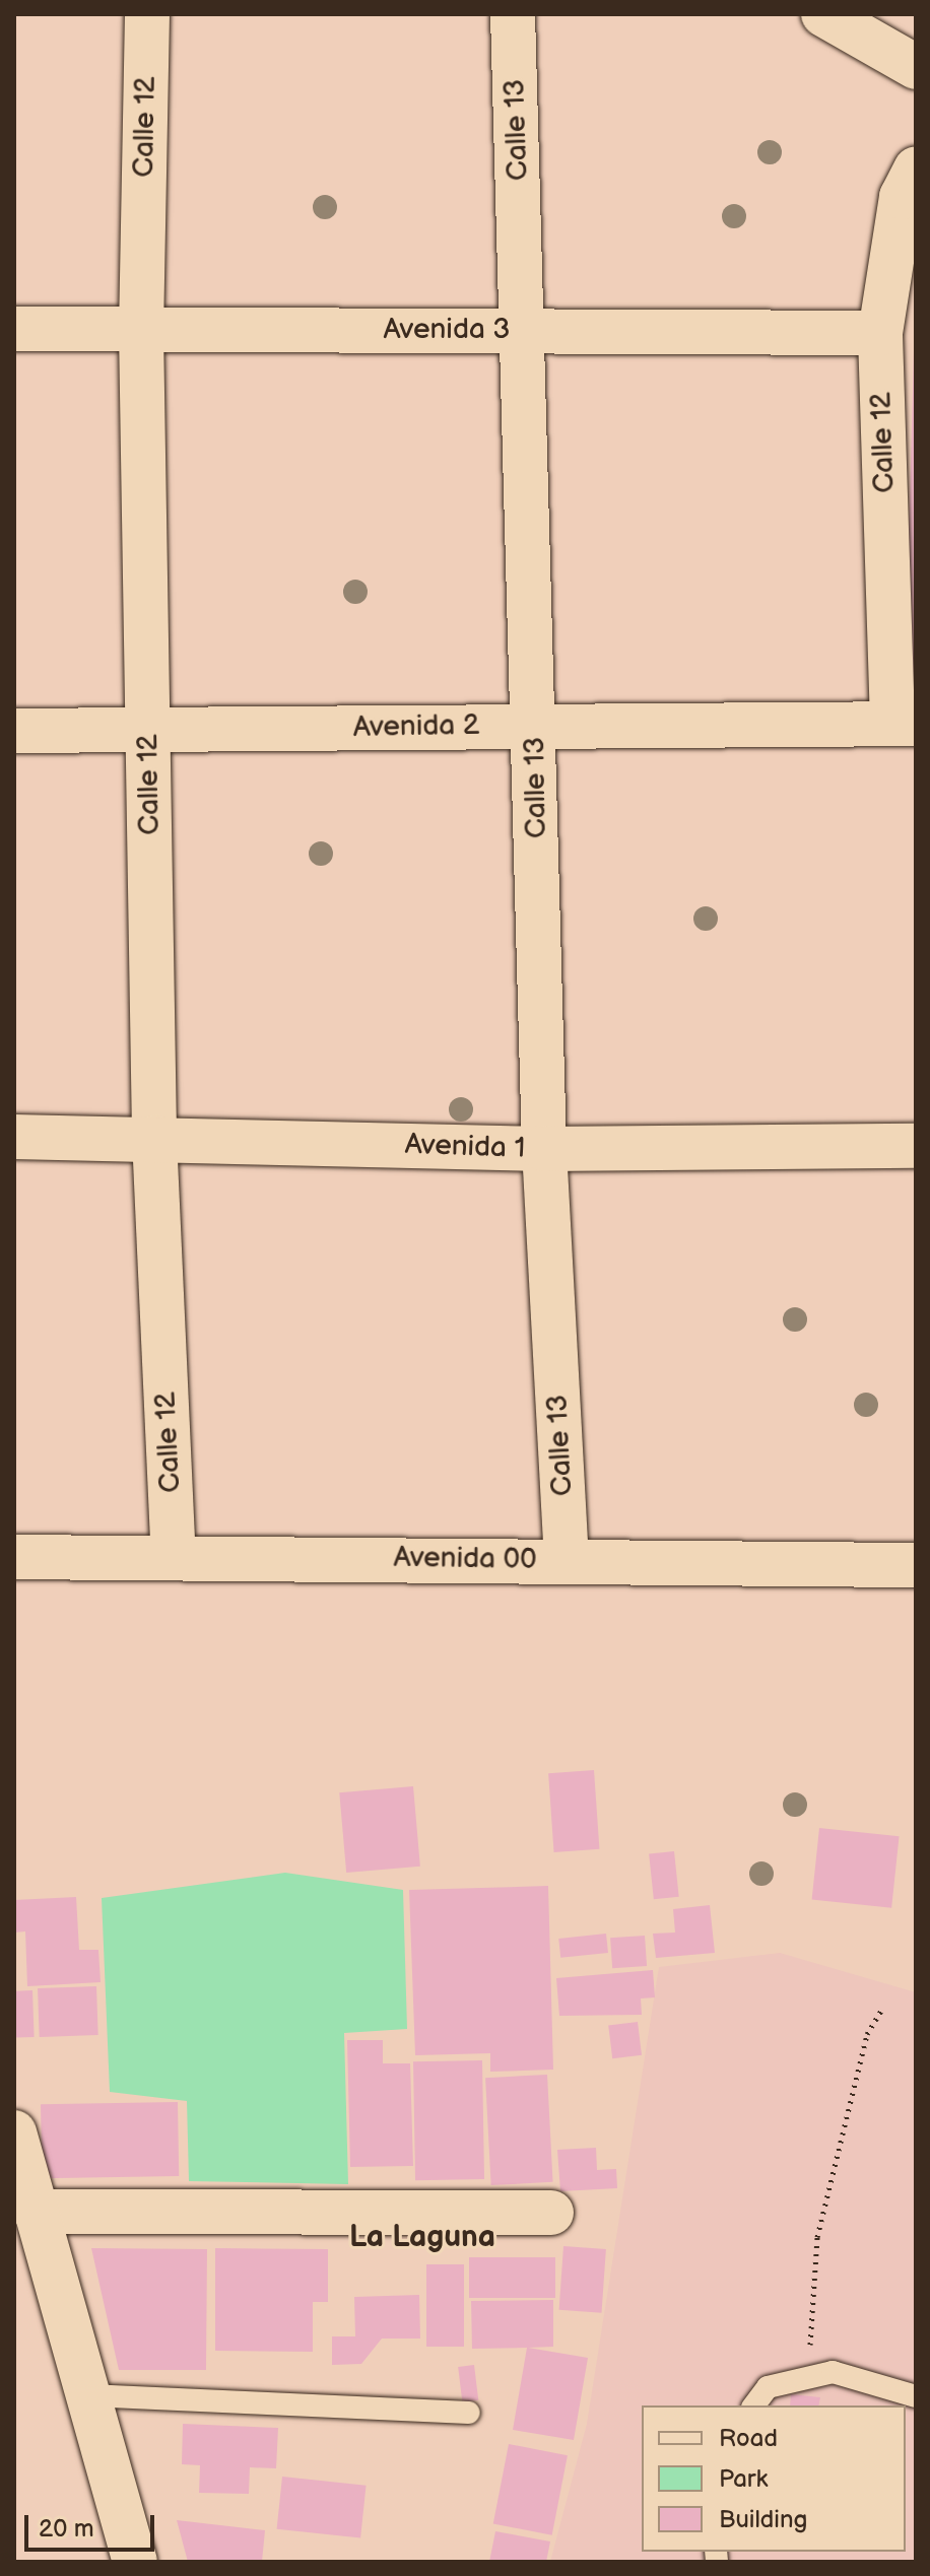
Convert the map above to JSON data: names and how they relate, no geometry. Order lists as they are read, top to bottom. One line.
{"streets":{"street":["Calle 12","Calle 13","Avenida 3","Avenida 2","Avenida 1","Avenida 00"]},"crossings":[["Calle 12","Avenida 3"],["Calle 12","Avenida 2"],["Calle 12","Avenida 1"],["Calle 12","Avenida 00"],["Calle 13","Avenida 3"],["Calle 13","Avenida 2"],["Calle 13","Avenida 1"],["Calle 13","Avenida 00"]],"districts":["La Laguna"],"legend":["Road","Park","Building"],"scale_bar":"20 m"}
